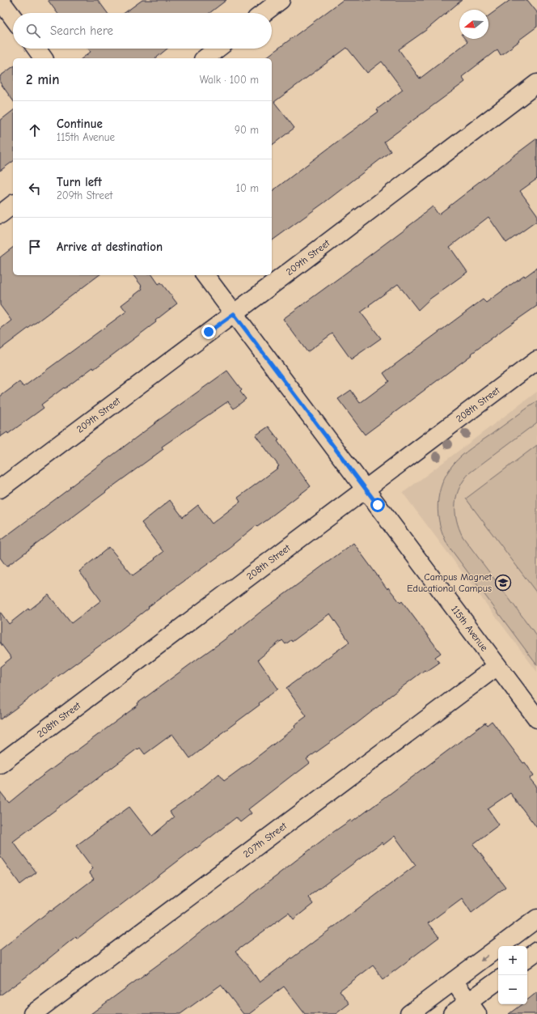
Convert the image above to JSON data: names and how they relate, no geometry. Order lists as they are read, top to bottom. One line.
{"streets":{"street":["209th Street","208th Street","115th Avenue","207th Street"]},"crossings":[["209th Street","115th Avenue"],["208th Street","115th Avenue"],["115th Avenue","207th Street"]],"places":{"school or university":["Campus Magnet Educational Campus"]},"north":"left","page":{"search":"Search here","heading":["2 min","Walk · 100 m"],"list":[["Continue","115th Avenue","90 m"],["Turn left","209th Street","10 m"],"Arrive at destination"],"map_buttons":["+","−"]}}
